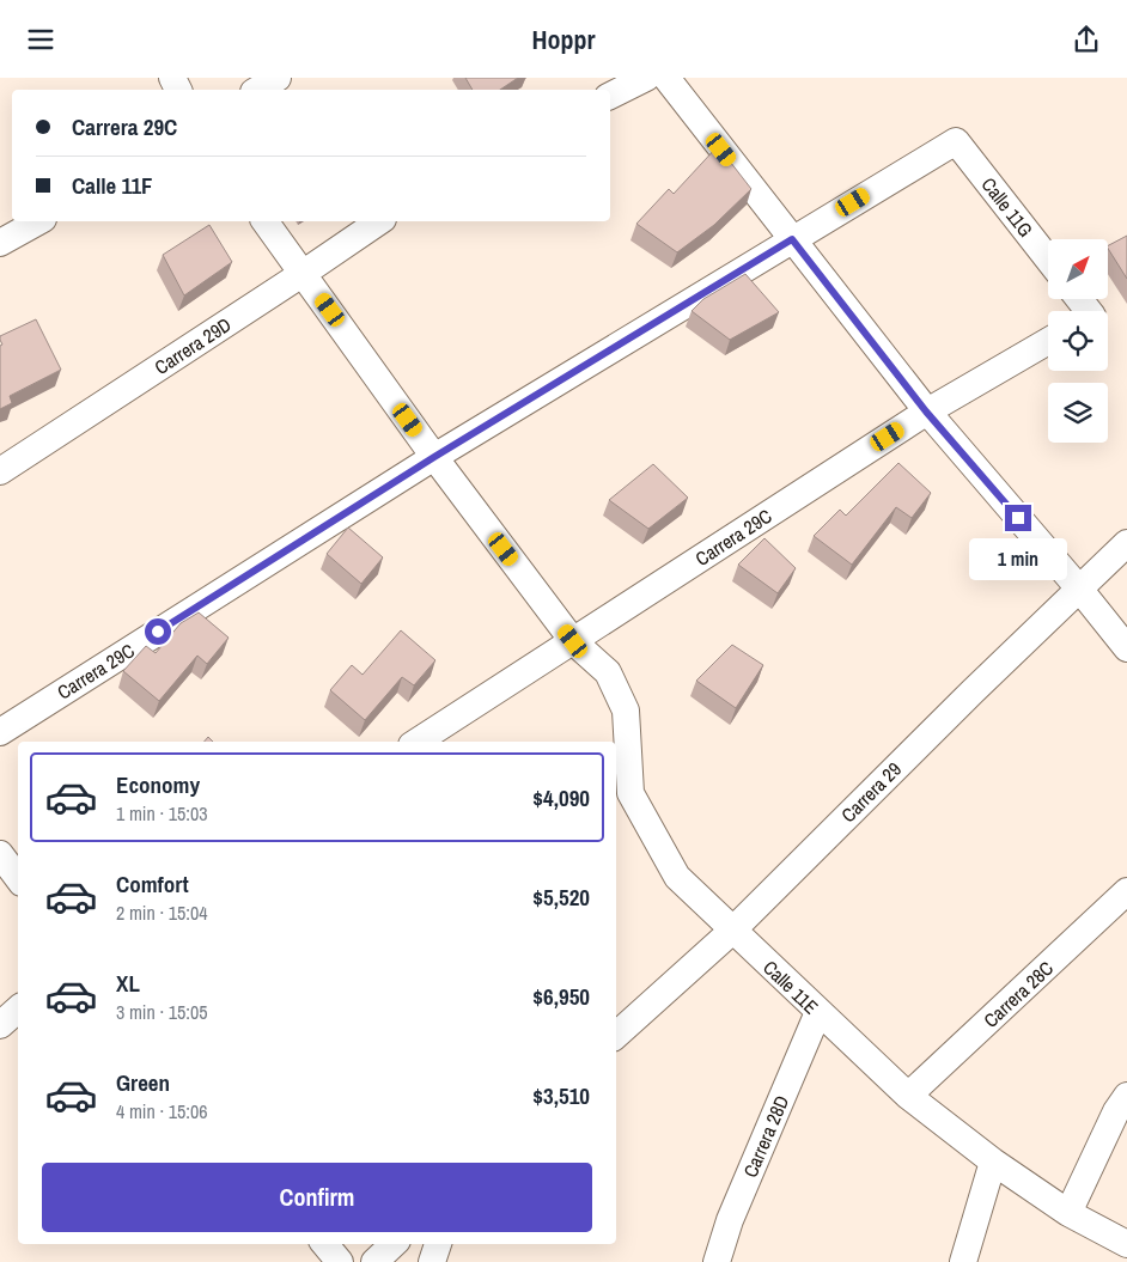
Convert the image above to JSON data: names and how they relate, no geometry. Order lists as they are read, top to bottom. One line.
{"streets":{"street":["Calle 11G","Carrera 29D","Carrera 29C","Carrera 29","Calle 11E","Carrera 28C","Carrera 28D"]},"crossings":[["Calle 11G","Carrera 29C"],["Carrera 29D","Calle 11E"],["Carrera 29C","Calle 11E"],["Carrera 29","Calle 11E"],["Calle 11E","Carrera 28C"],["Calle 11E","Carrera 28D"]],"north":"top right","page":{"header":"Hoppr","banner":["Carrera 29C","Calle 11F"],"bubble":"1 min","list":[{"name":"Economy","note":"1 min · 15:03","value":"$4,090"},{"name":"Comfort","note":"2 min · 15:04","value":"$5,520"},{"name":"XL","note":"3 min · 15:05","value":"$6,950"},{"name":"Green","note":"4 min · 15:06","value":"$3,510"}],"buttons":"Confirm"}}
